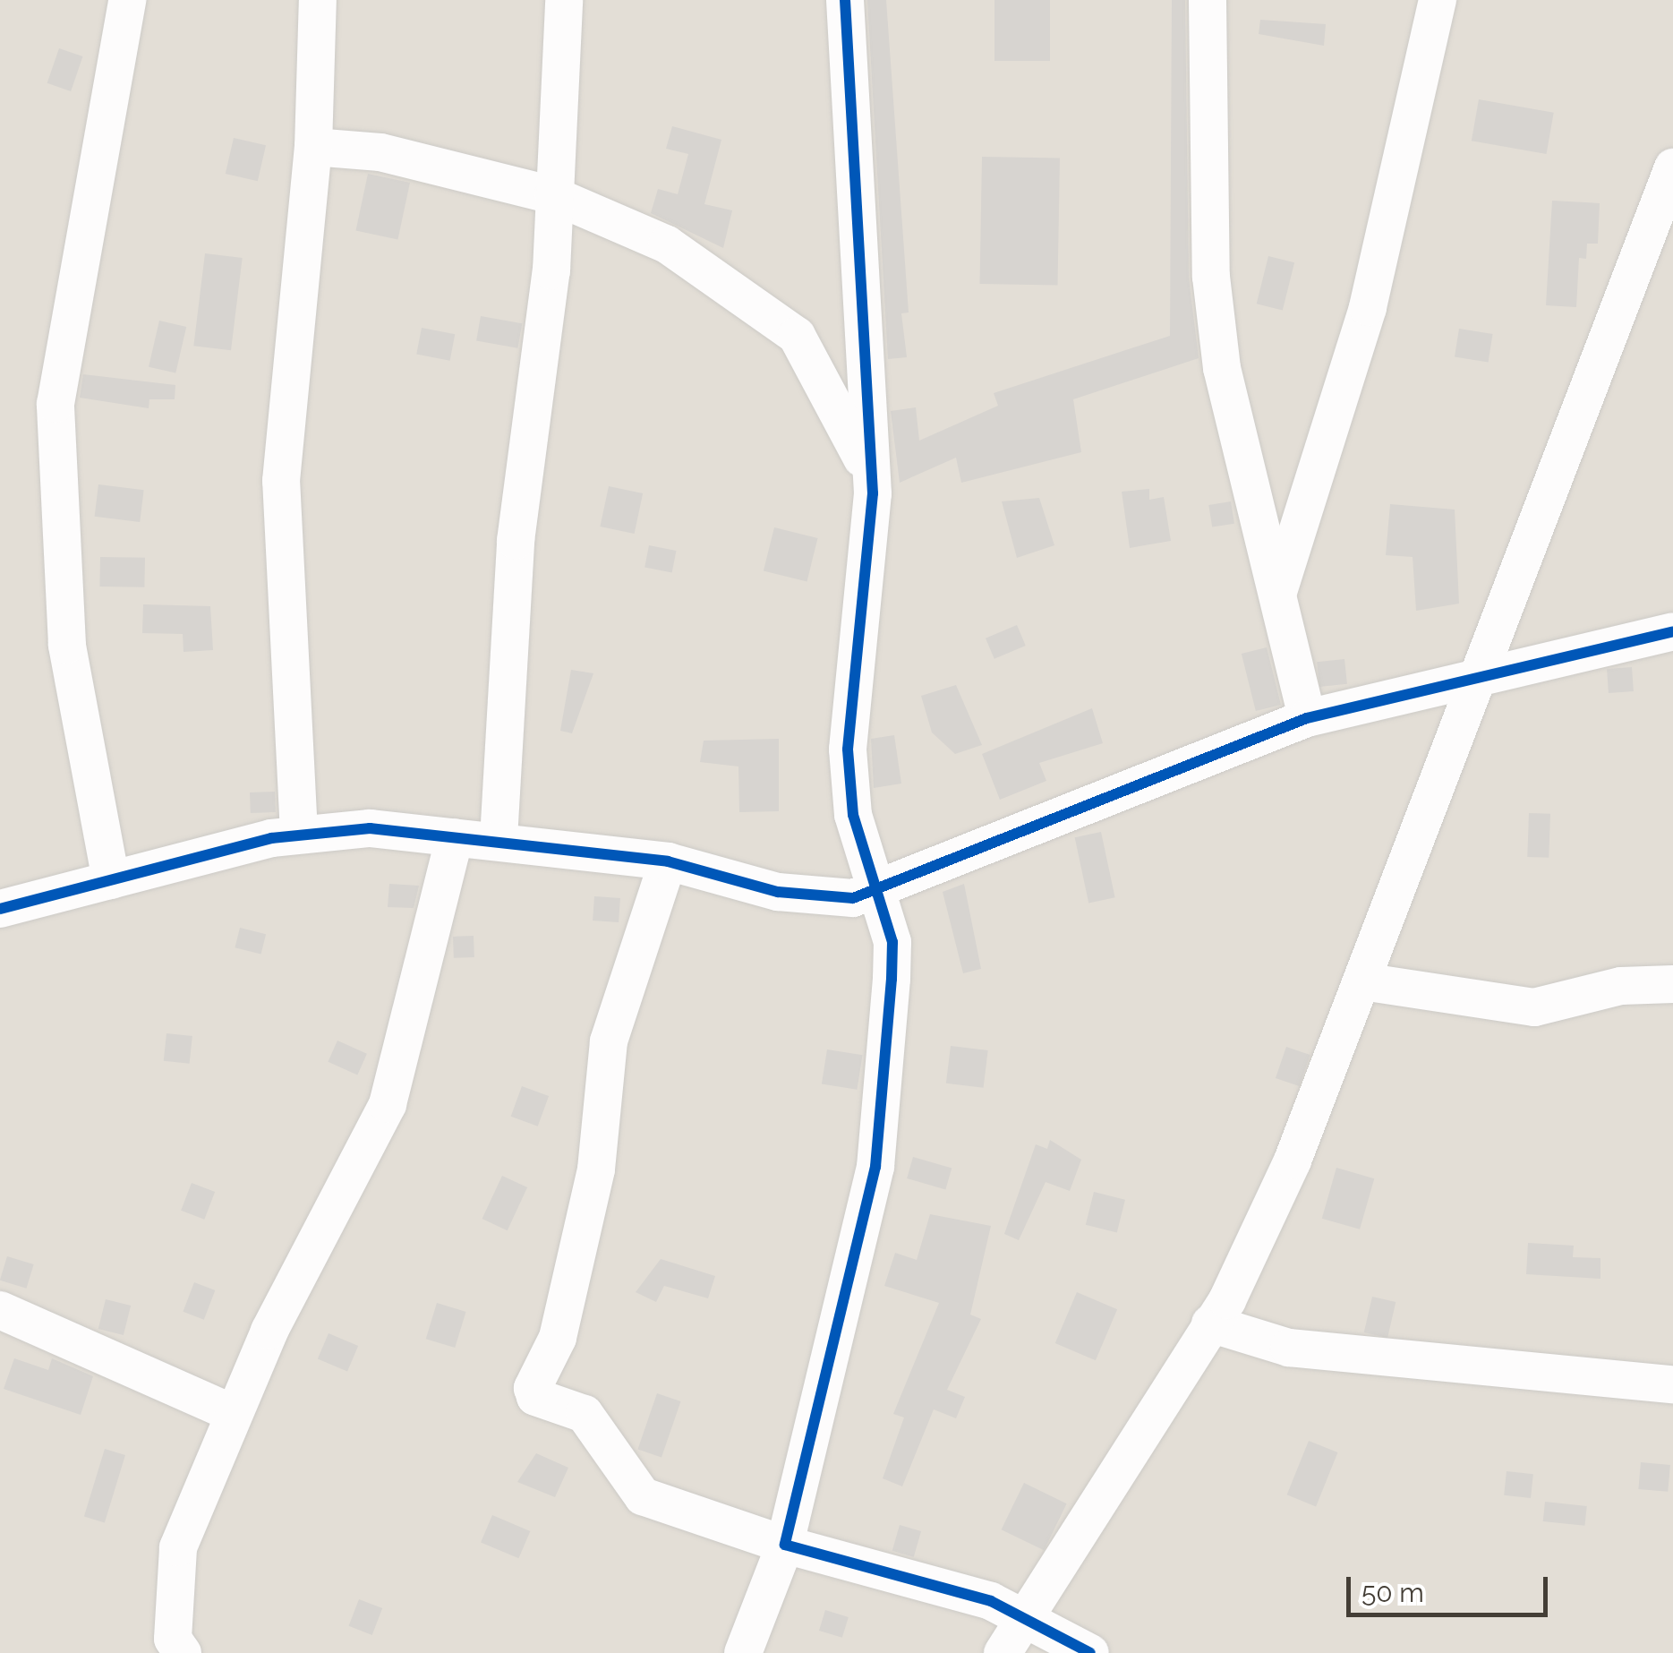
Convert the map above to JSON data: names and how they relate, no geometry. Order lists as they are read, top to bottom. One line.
{"scale_bar":"50 m"}
